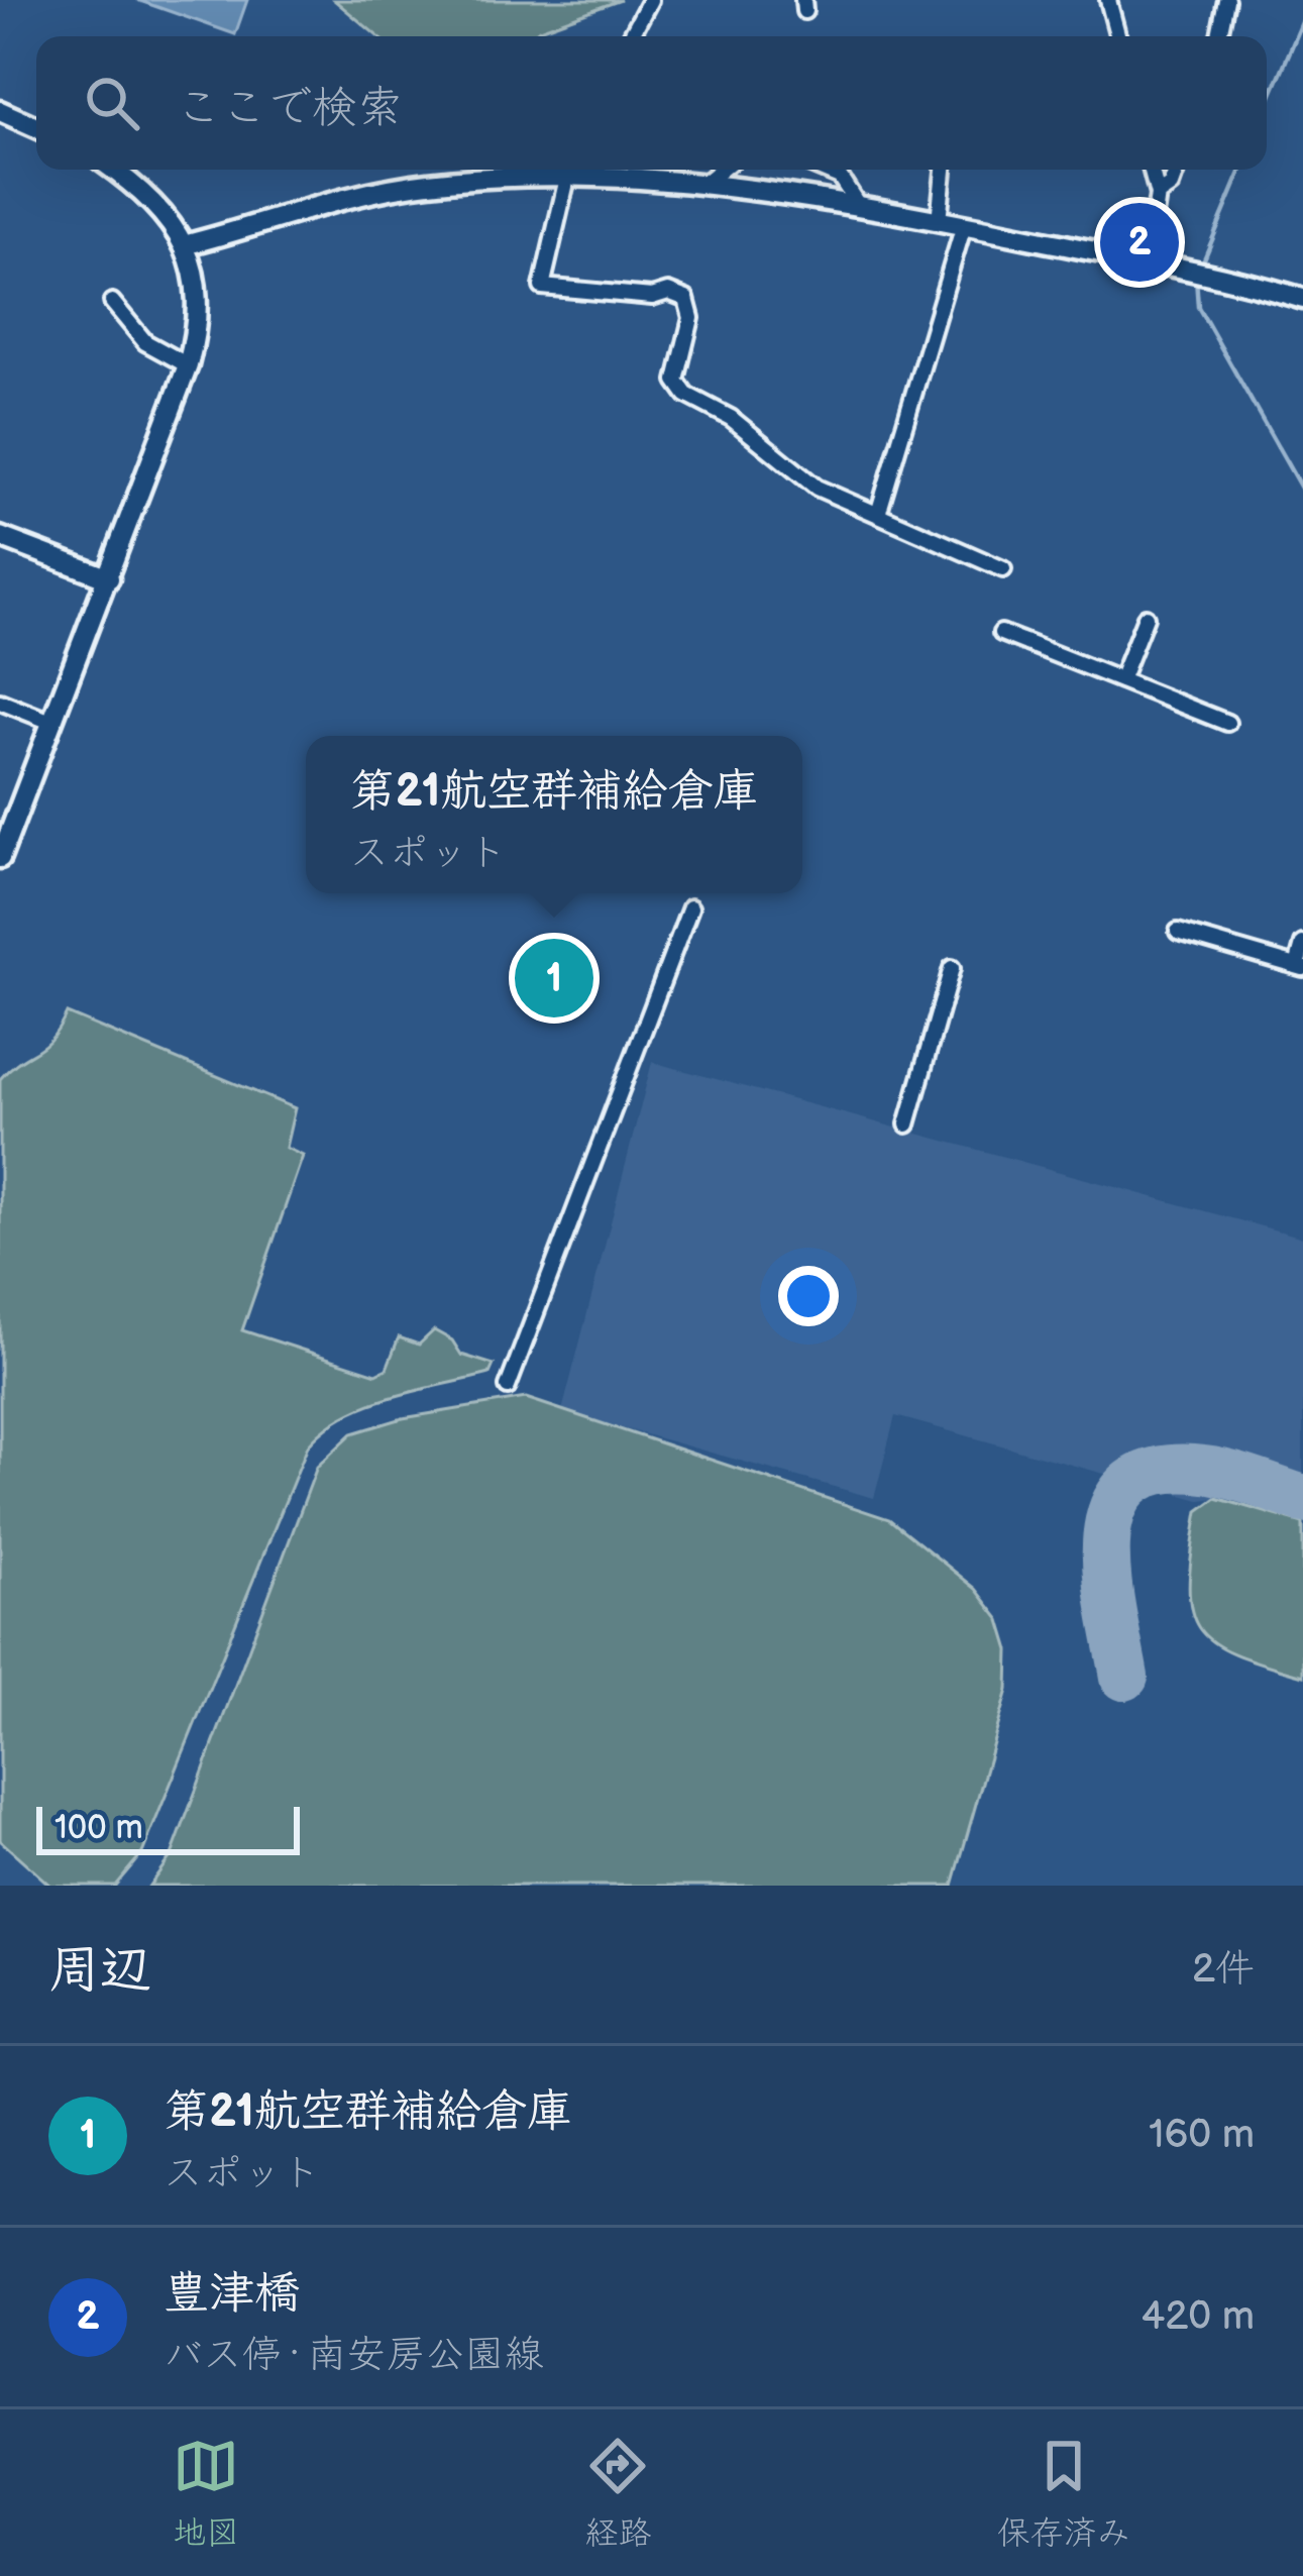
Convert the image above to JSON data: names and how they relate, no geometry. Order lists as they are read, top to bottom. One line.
{"scale_bar":"100 m","page":{"search":"ここで検索","pins":["2","1"],"popup":["第21航空群補給倉庫","スポット"],"scale":"100 m","heading":["周辺","2件"],"list":[{"mark":"1","name":"第21航空群補給倉庫","note":"スポット","value":"160 m"},{"mark":"2","name":"豊津橋","note":"バス停 · 南安房公園線","value":"420 m"}],"nav":["地図","経路","保存済み"]}}
